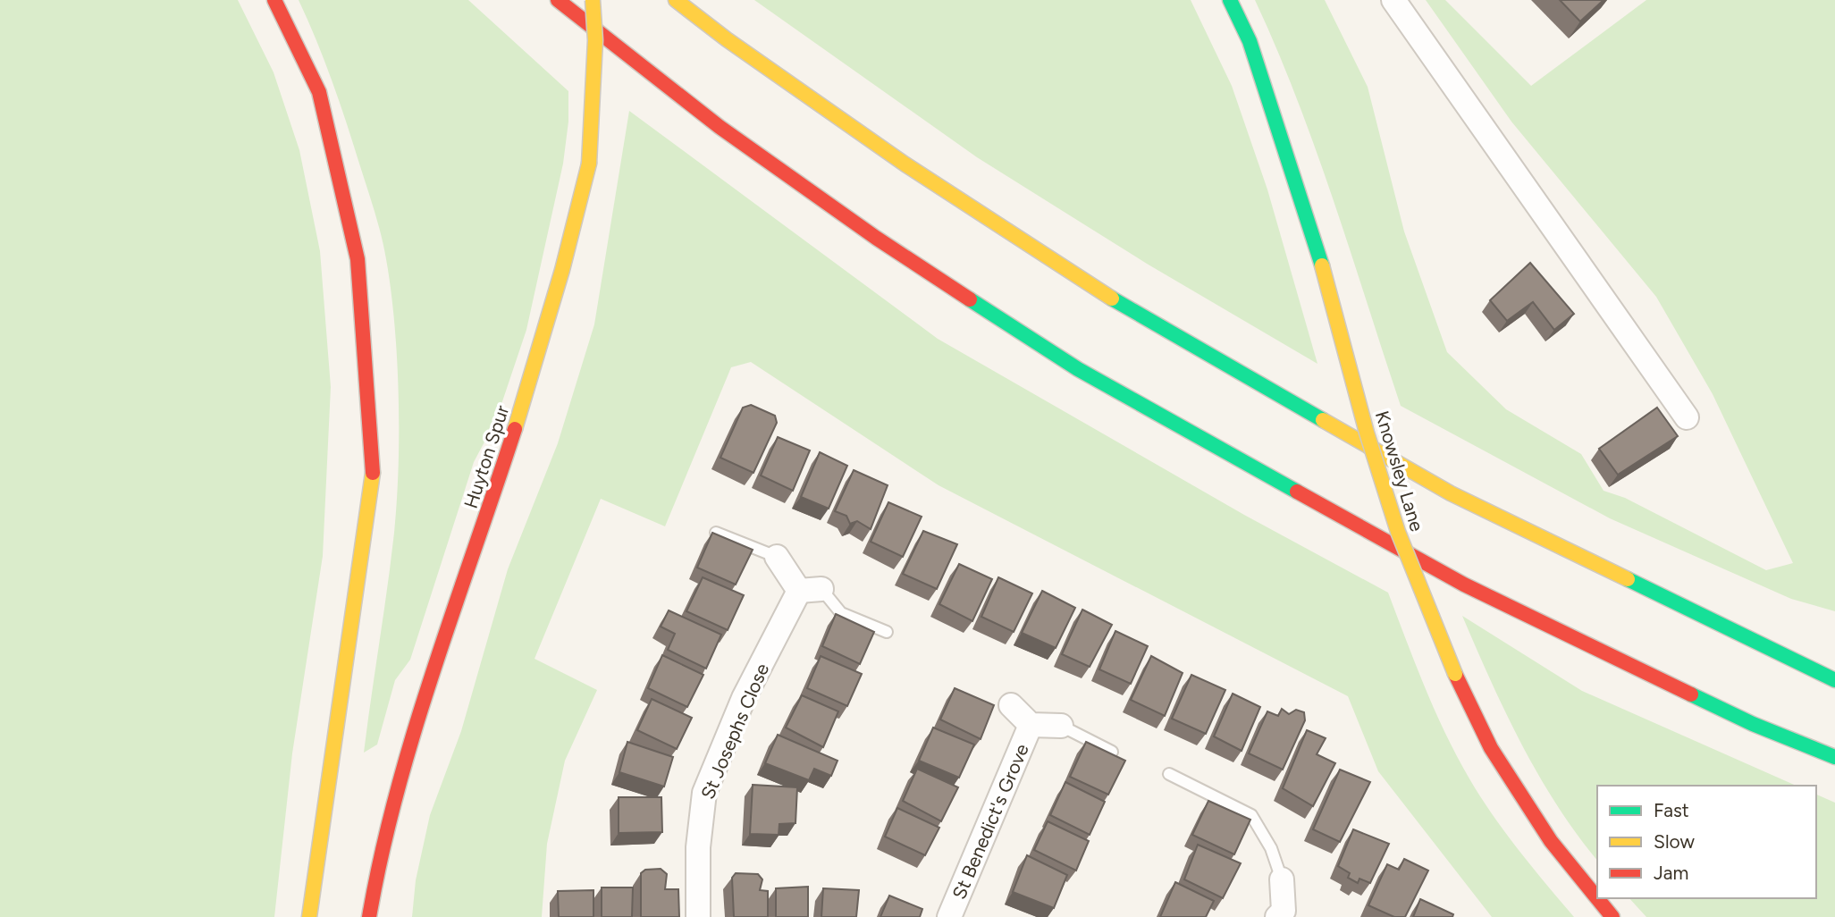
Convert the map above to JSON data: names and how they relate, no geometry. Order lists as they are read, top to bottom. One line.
{"streets":{"main road":["Huyton Spur","Knowsley Lane"],"street":["St Josephs Close","St Benedict's Grove"]},"legend":["Fast","Slow","Jam"]}
